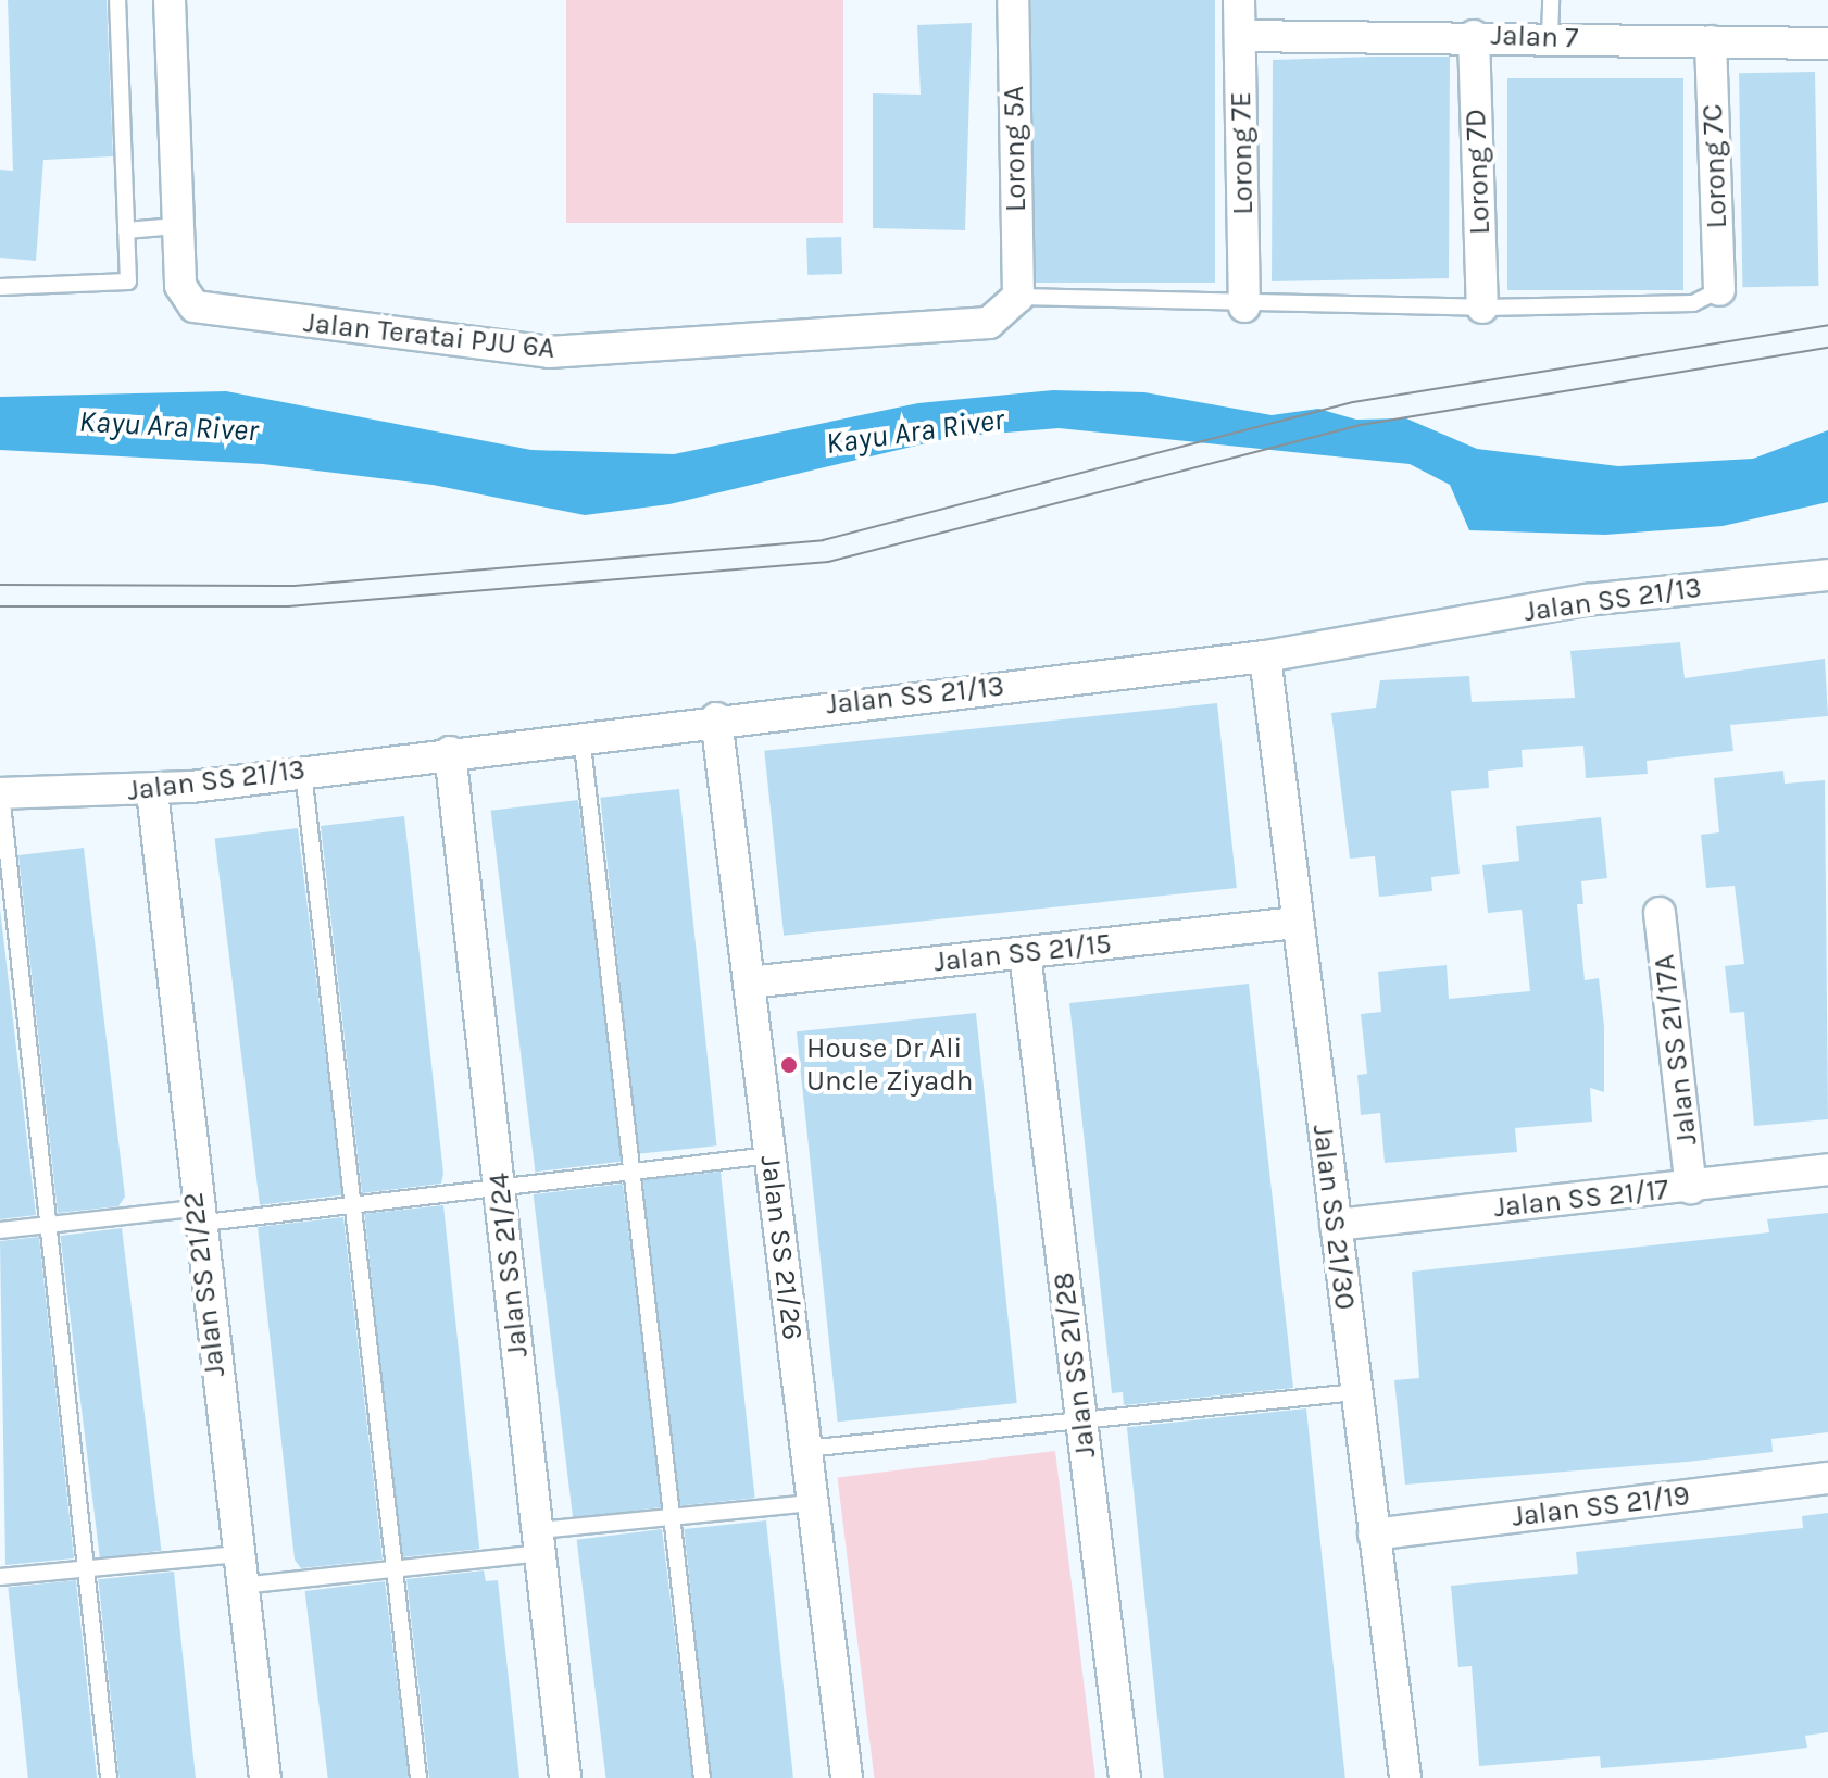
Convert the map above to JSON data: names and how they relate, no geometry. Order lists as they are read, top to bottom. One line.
{"streets":{"street":["Jalan 7","Lorong 5A","Lorong 7E","Lorong 7C","Lorong 7D","Jalan Teratai PJU 6A","Jalan SS 21/13","Jalan SS 21/15","Jalan SS 21/17A","Jalan SS 21/17","Jalan SS 21/30","Jalan SS 21/26","Jalan SS 21/24","Jalan SS 21/22","Jalan SS 21/28","Jalan SS 21/19"]},"crossings":[["Jalan 7","Lorong 7E"],["Jalan 7","Lorong 7C"],["Jalan 7","Lorong 7D"],["Lorong 5A","Jalan Teratai PJU 6A"],["Jalan SS 21/13","Jalan SS 21/30"],["Jalan SS 21/13","Jalan SS 21/26"],["Jalan SS 21/13","Jalan SS 21/24"],["Jalan SS 21/13","Jalan SS 21/22"],["Jalan SS 21/15","Jalan SS 21/30"],["Jalan SS 21/15","Jalan SS 21/26"],["Jalan SS 21/15","Jalan SS 21/28"],["Jalan SS 21/17A","Jalan SS 21/17"],["Jalan SS 21/17","Jalan SS 21/30"],["Jalan SS 21/30","Jalan SS 21/19"]],"water":["Kayu Ara River"],"places":["House Dr Ali Uncle Ziyadh"]}
